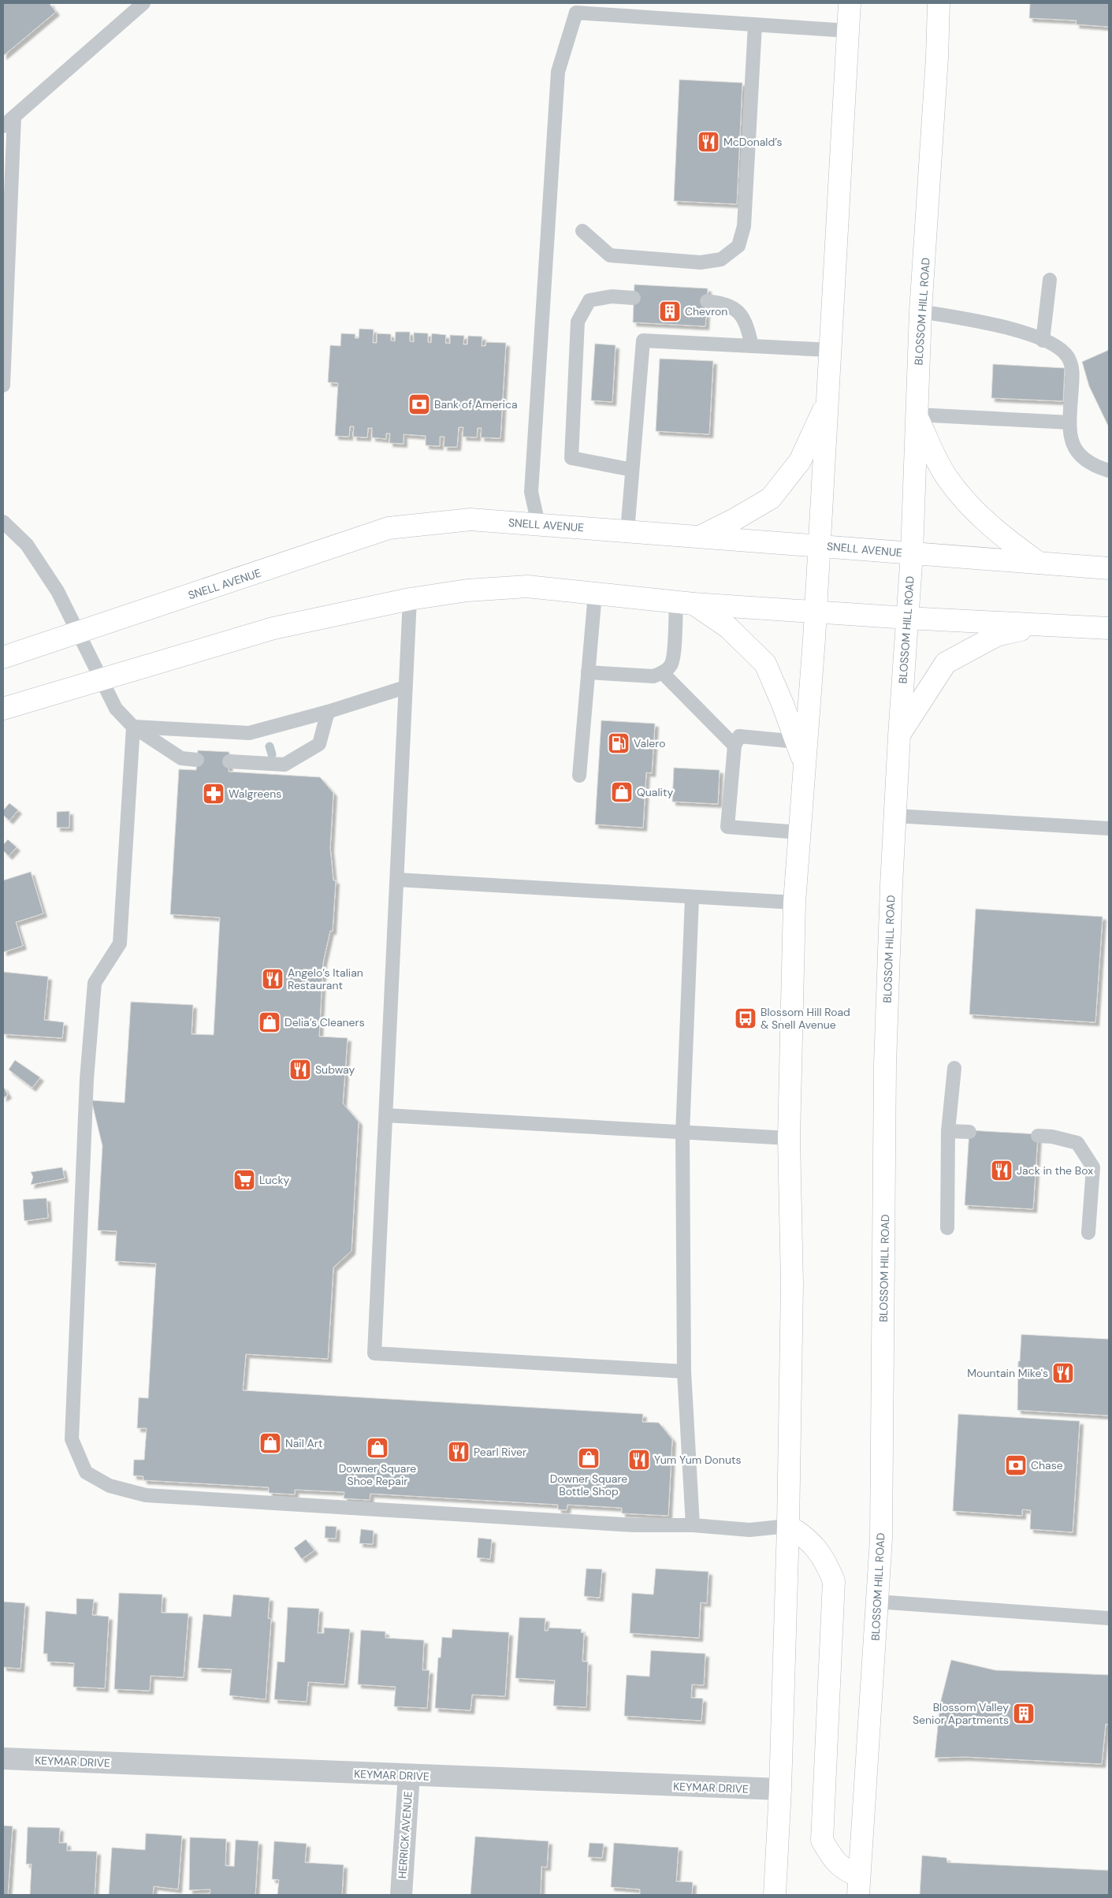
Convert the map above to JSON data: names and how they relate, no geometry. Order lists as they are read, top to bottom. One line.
{"streets":{"main road":["BLOSSOM HILL ROAD","SNELL AVENUE"],"street":["KEYMAR DRIVE","HERRICK AVENUE"]},"crossings":[["BLOSSOM HILL ROAD","SNELL AVENUE"],["KEYMAR DRIVE","HERRICK AVENUE"]],"places":{"restaurant":["McDonald’s","Angelo’s Italian Restaurant","Subway","Jack in the Box","Mountain Mike's","Pearl River","Yum Yum Donuts"],"building":["Chevron","Blossom Valley Senior Apartments"],"bank":["Bank of America","Chase"],"fuel station":["Valero"],"shop":["Quality","Delia’s Cleaners","Nail Art","Downer Square Shoe Repair","Downer Square Bottle Shop"],"pharmacy":["Walgreens"],"bus stop":["Blossom Hill Road & Snell Avenue"],"supermarket":["Lucky"]}}
